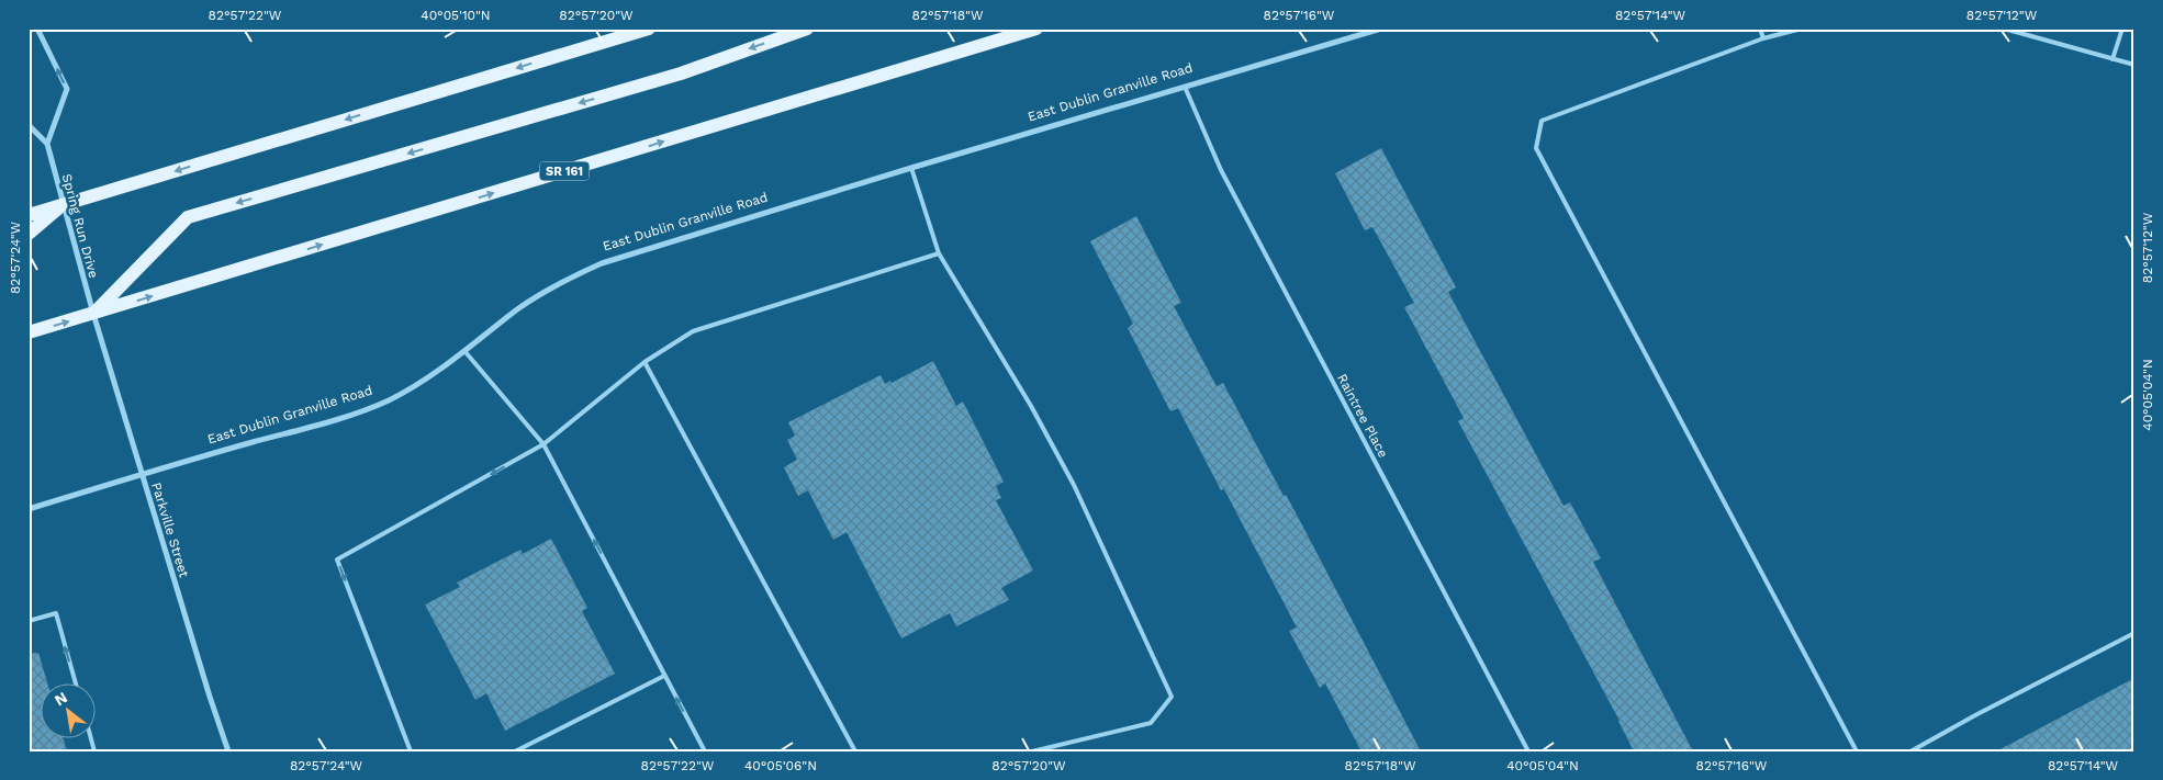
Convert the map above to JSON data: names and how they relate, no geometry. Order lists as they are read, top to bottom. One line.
{"streets":{"main road":["SR 161"],"street":["East Dublin Granville Road","Spring Run Drive","Parkville Street"],"lane":["Raintree Place"]},"crossings":[["East Dublin Granville Road","Raintree Place"],["East Dublin Granville Road","Parkville Street"],["SR 161","Spring Run Drive"],["SR 161","Parkville Street"],["Spring Run Drive","Parkville Street"]],"north":"top left","coordinates":["82°57'22\"W","40°05'10\"N","82°57'20\"W","82°57'18\"W","82°57'16\"W","82°57'14\"W","82°57'12\"W","82°57'24\"W","40°05'04\"N","40°05'06\"N"]}
